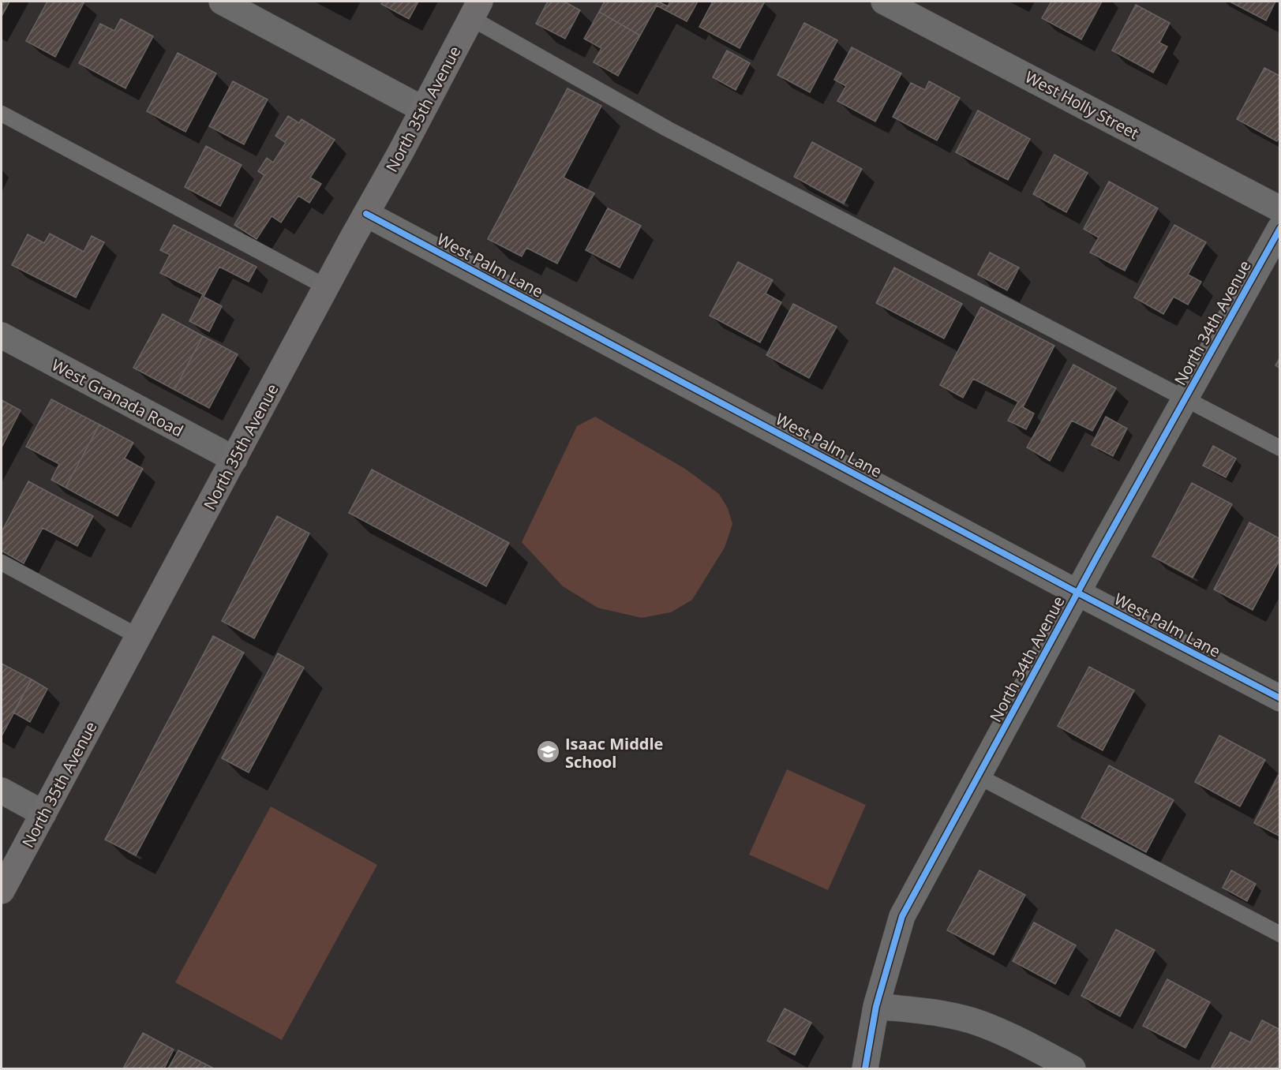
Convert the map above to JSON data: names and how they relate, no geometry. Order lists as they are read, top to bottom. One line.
{"streets":{"main road":["North 35th Avenue"],"street":["West Holly Street","West Palm Lane","North 34th Avenue","West Granada Road"]},"crossings":[["North 35th Avenue","West Palm Lane"],["North 35th Avenue","West Granada Road"],["West Palm Lane","North 34th Avenue"]],"places":{"school or university":["Isaac Middle School"]}}
